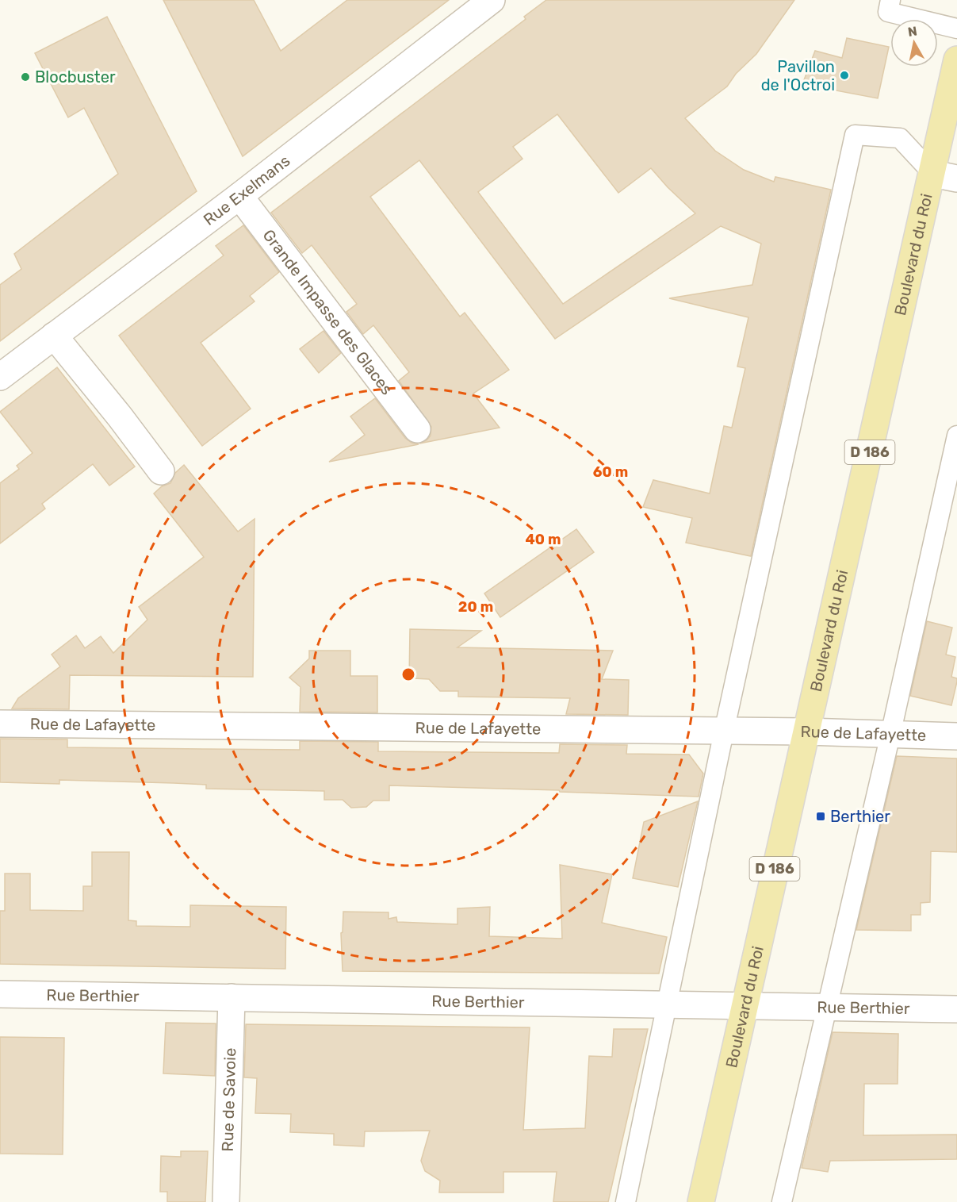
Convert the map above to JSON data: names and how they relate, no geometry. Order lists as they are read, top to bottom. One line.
{"streets":{"main road":["Boulevard du Roi","D 186"],"street":["Rue Exelmans","Grande Impasse des Glaces","Rue de Lafayette","Rue Berthier","Rue de Savoie"]},"crossings":[["Rue Exelmans","Grande Impasse des Glaces"],["Boulevard du Roi","Rue de Lafayette"],["Boulevard du Roi","Rue Berthier"],["Rue Berthier","Rue de Savoie"]],"places":{"other":["Pavillon de l'Octroi","Blocbuster"],"transit":["Berthier"]},"north":"top","rings":["60 m","40 m","20 m"]}
